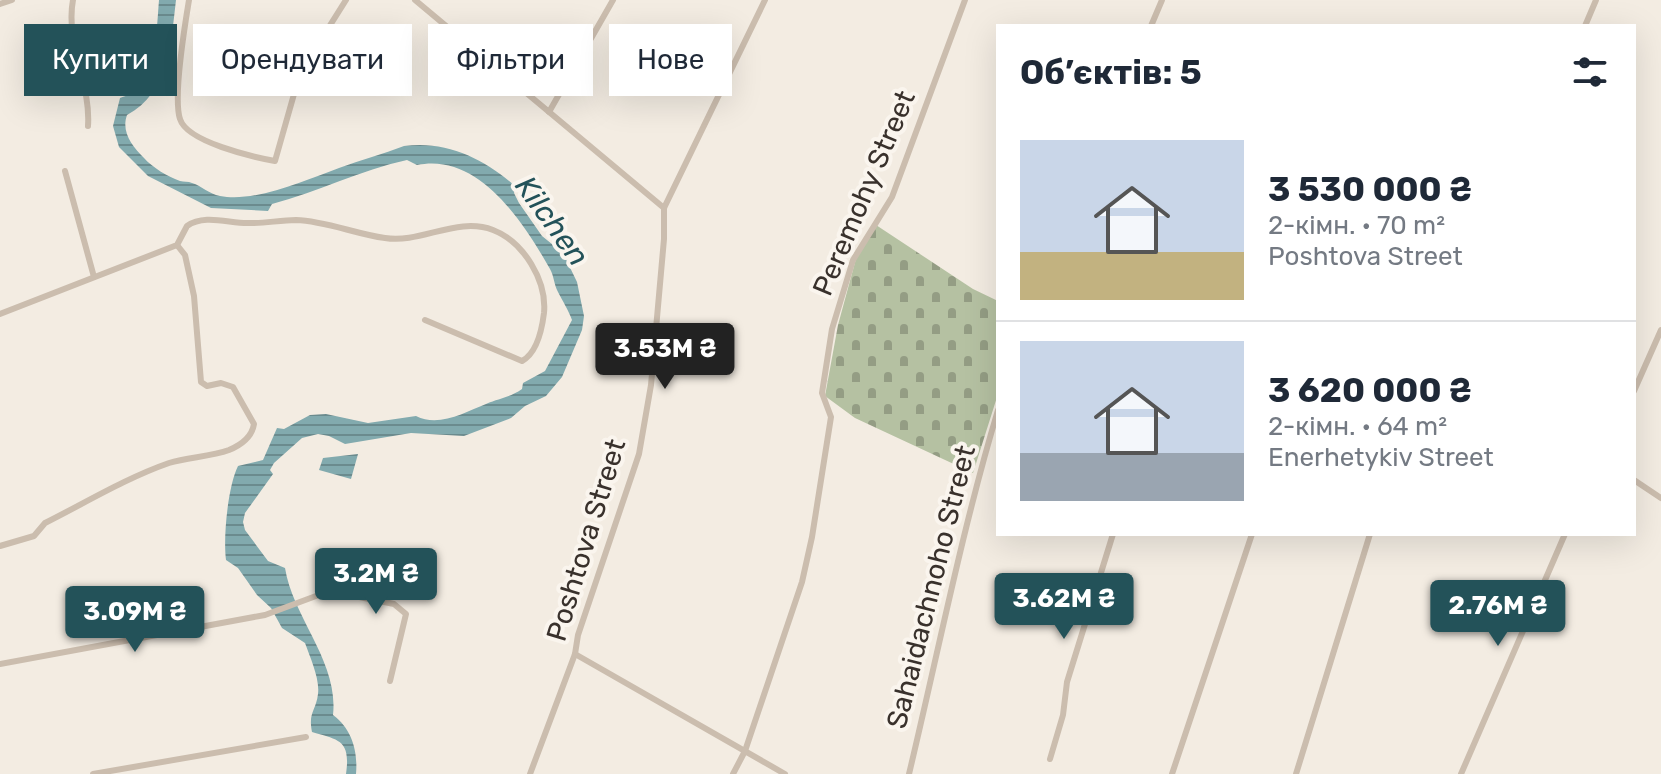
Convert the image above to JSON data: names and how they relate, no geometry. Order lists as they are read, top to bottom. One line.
{"streets":{"street":["Peremohy Street","Poshtova Street","Sahaidachnoho Street"]},"water":["Kilchen"],"page":{"chip":["Купити","Орендувати","Фільтри","Нове"],"heading":"Об’єктів: 5","list":[{"name":"3 530 000 ₴","note":"2-кімн. · 70 m² · Poshtova Street"},{"name":"3 620 000 ₴","note":"2-кімн. · 64 m² · Enerhetykiv Street"}],"price":["3.53M ₴","3.2M ₴","3.62M ₴","2.76M ₴","3.09M ₴"]}}
